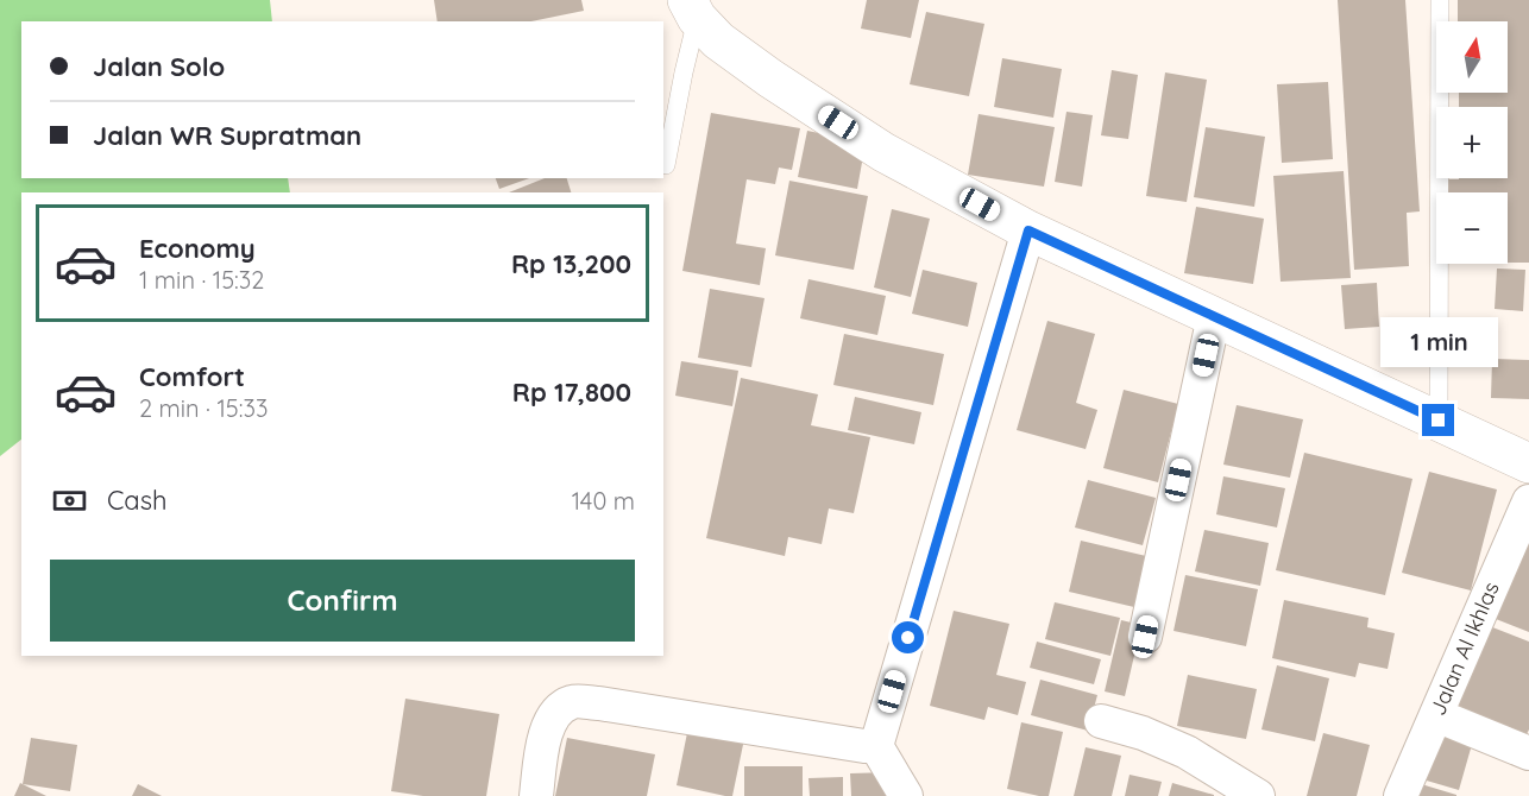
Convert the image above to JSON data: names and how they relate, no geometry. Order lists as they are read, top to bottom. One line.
{"streets":{"street":["Jalan Al Ikhlas"]},"north":"top","page":{"map_buttons":["+","−"],"banner":["Jalan Solo","Jalan WR Supratman"],"list":[{"name":"Economy","note":"1 min · 15:32","value":"Rp 13,200"},{"name":"Comfort","note":"2 min · 15:33","value":"Rp 17,800"}],"bubble":"1 min","pay":["Cash","140 m"],"buttons":"Confirm"}}
